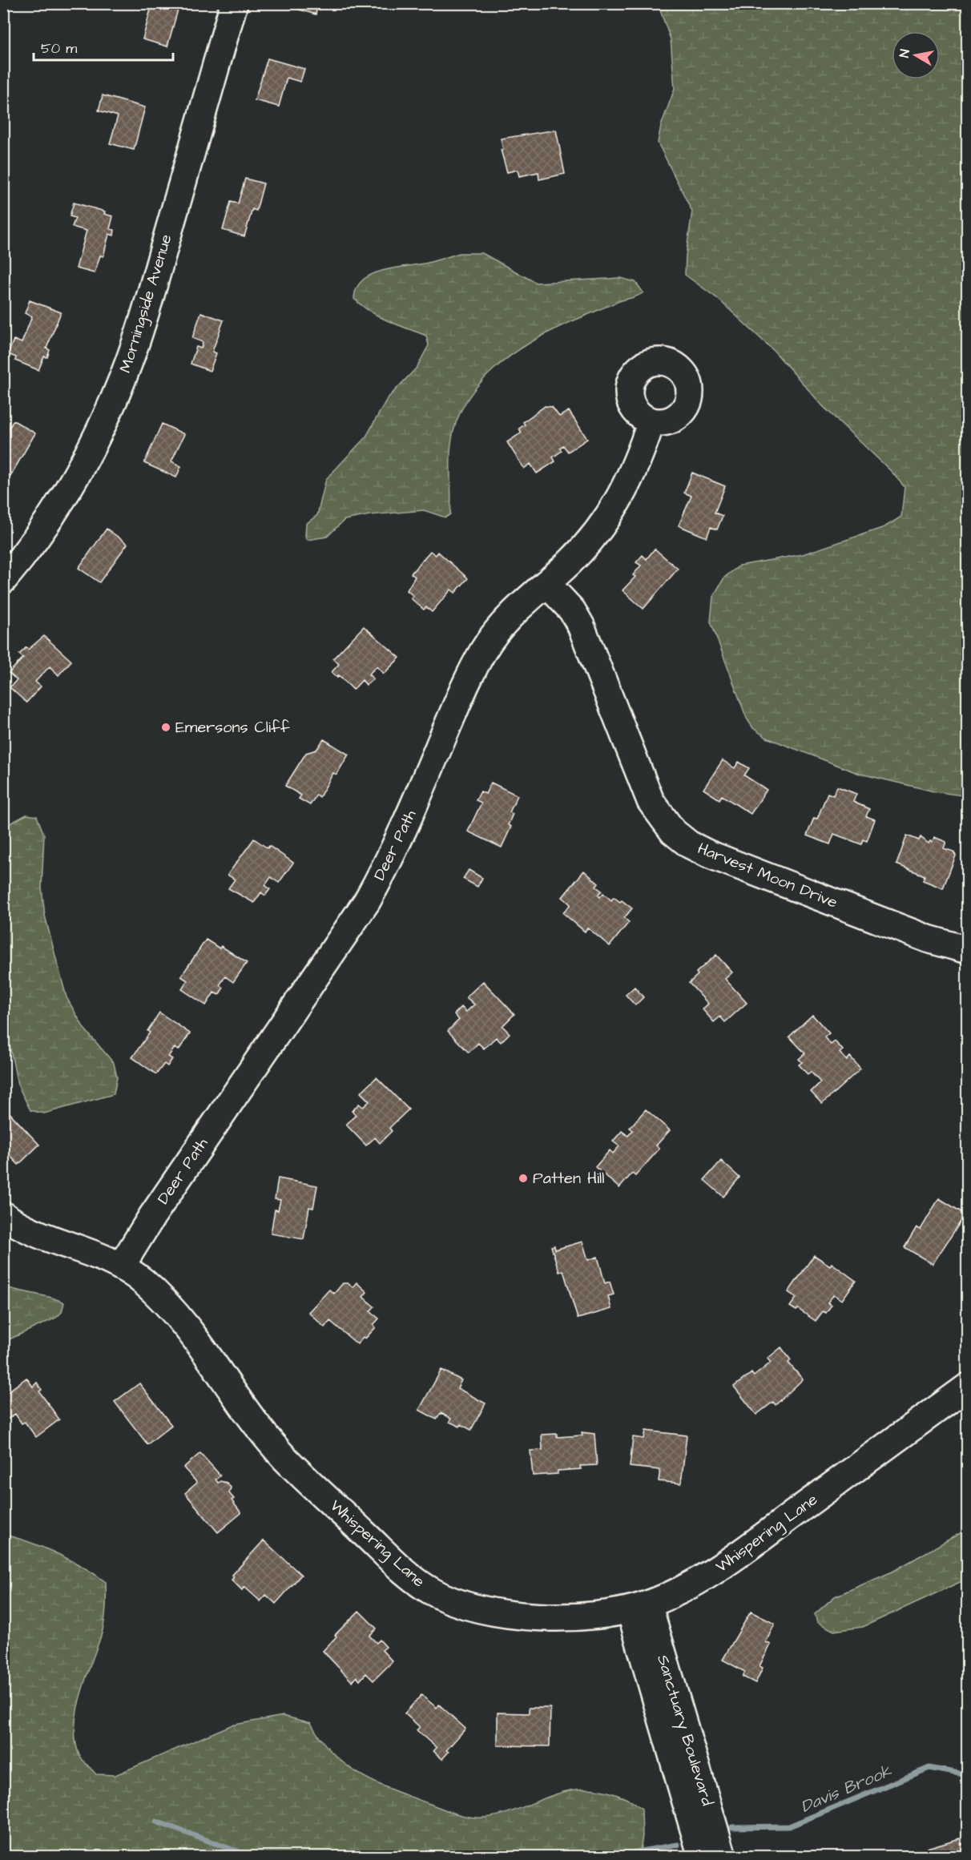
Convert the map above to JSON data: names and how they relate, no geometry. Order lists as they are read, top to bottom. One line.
{"streets":{"street":["Morningside Avenue","Deer Path","Harvest Moon Drive","Whispering Lane","Sanctuary Boulevard"]},"crossings":[["Deer Path","Harvest Moon Drive"],["Deer Path","Whispering Lane"],["Whispering Lane","Sanctuary Boulevard"]],"water":["Davis Brook"],"places":["Emersons Cliff","Patten Hill"],"scale_bar":"50 m","north":"left"}
